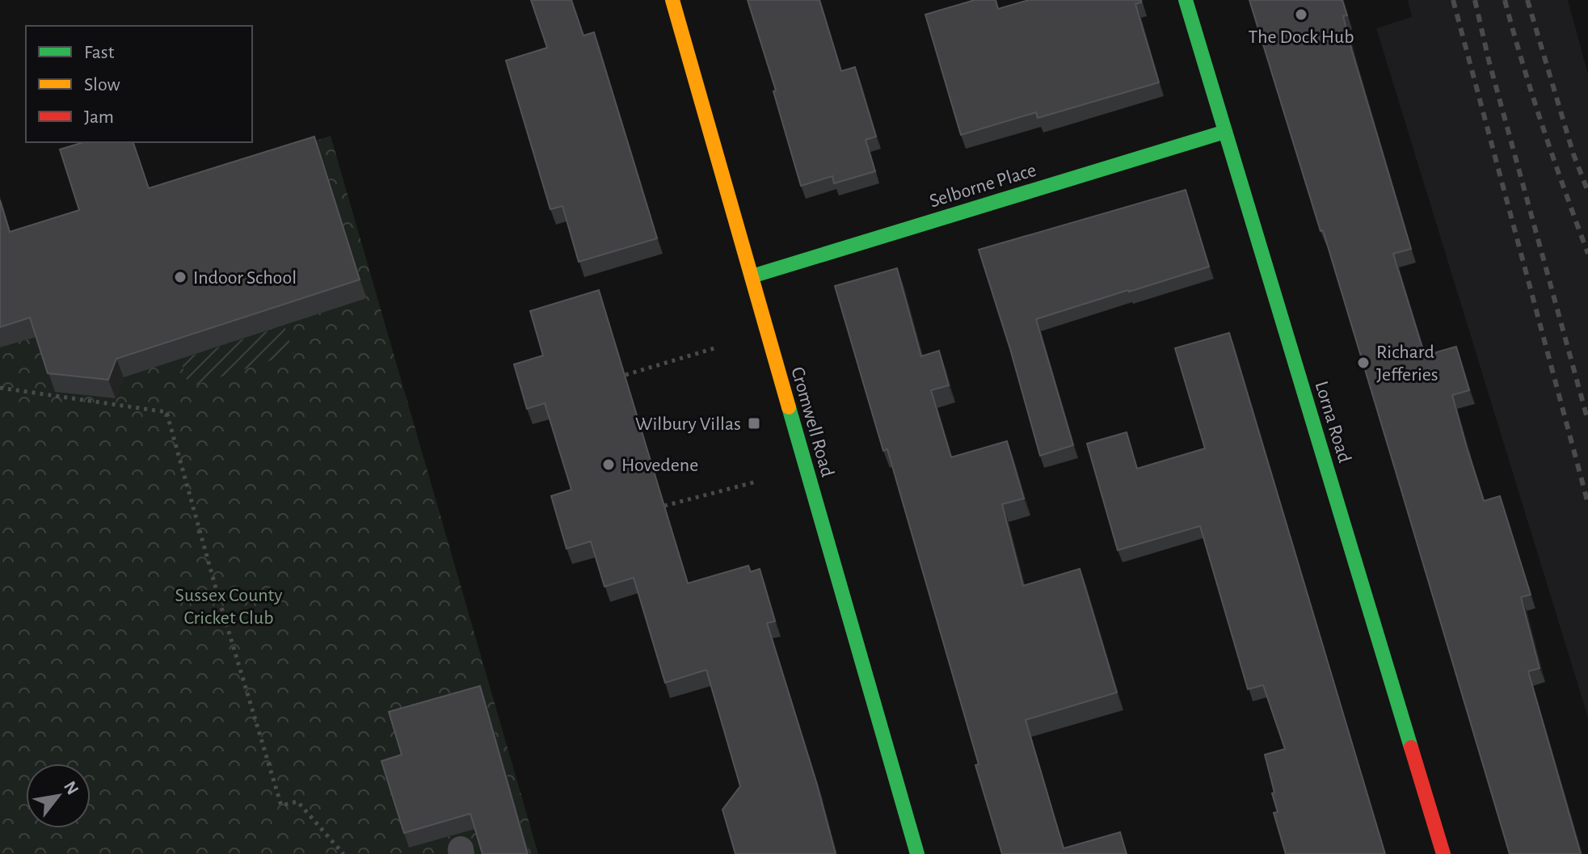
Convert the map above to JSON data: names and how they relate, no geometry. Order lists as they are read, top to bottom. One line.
{"streets":{"street":["Selborne Place","Cromwell Road","Lorna Road"]},"crossings":[["Selborne Place","Cromwell Road"],["Selborne Place","Lorna Road"]],"parks":["Sussex County Cricket Club"],"places":{"other":["The Dock Hub","Indoor School","Richard Jefferies","Hovedene"],"transit":["Wilbury Villas"]},"legend":["Fast","Slow","Jam"],"north":"top right"}
